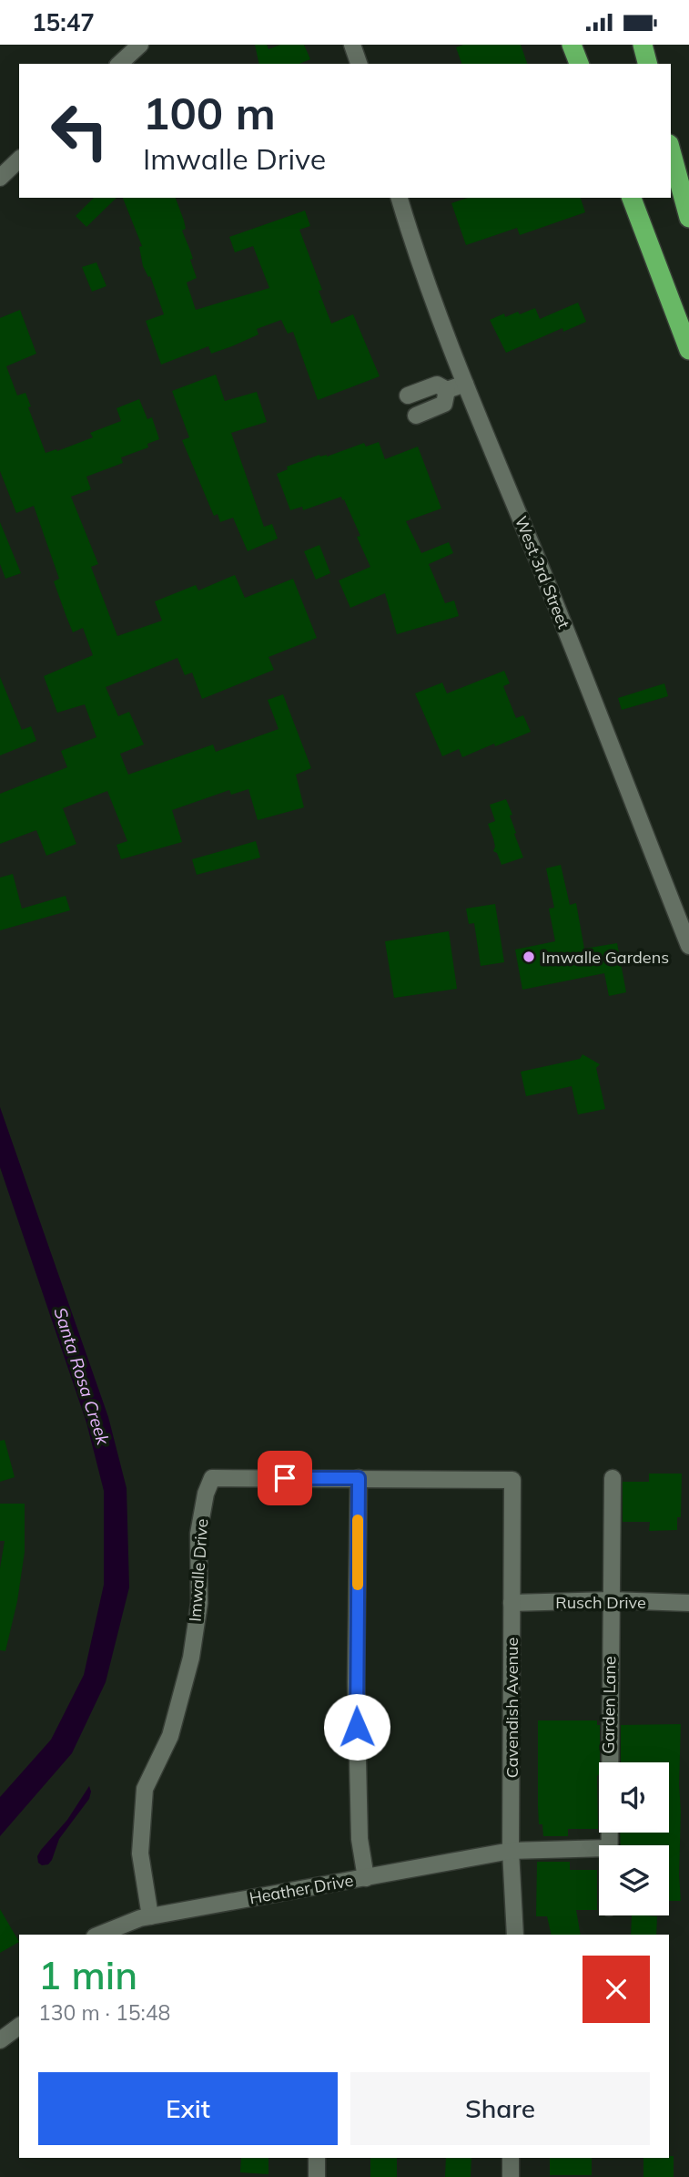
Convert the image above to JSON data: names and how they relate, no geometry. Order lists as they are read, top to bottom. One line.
{"streets":{"street":["West 3rd Street","Imwalle Drive","Rusch Drive","Garden Lane","Cavendish Avenue","Heather Drive"]},"crossings":[["Imwalle Drive","Cavendish Avenue"],["Imwalle Drive","Heather Drive"],["Rusch Drive","Garden Lane"],["Rusch Drive","Cavendish Avenue"],["Cavendish Avenue","Heather Drive"]],"water":["Santa Rosa Creek"],"places":["Imwalle Gardens"],"page":{"status":"15:47","turn":["100 m","Imwalle Drive"],"heading":["1 min","130 m · 15:48"],"buttons":["Exit","Share"]}}
